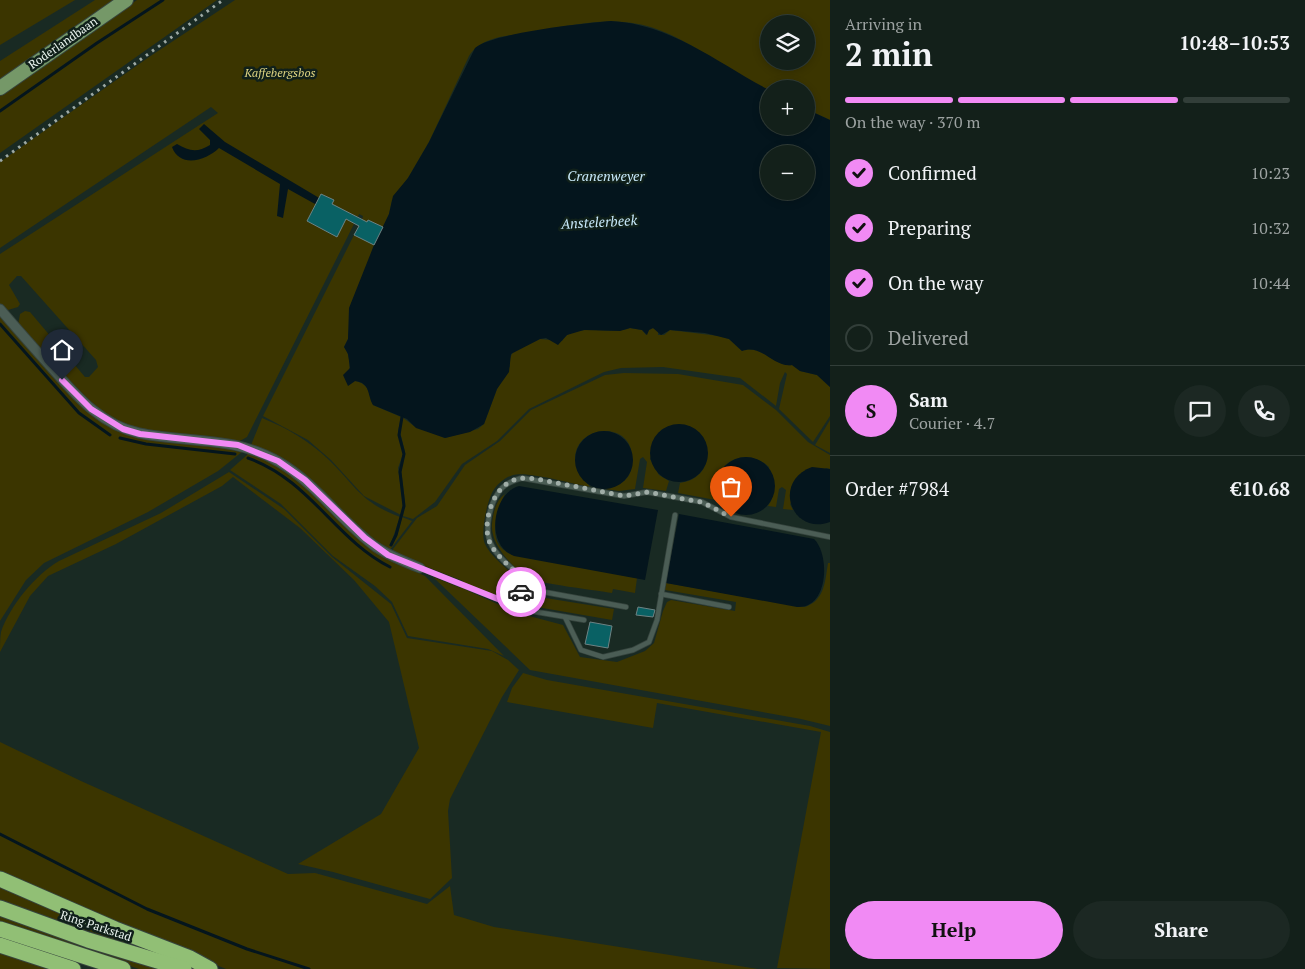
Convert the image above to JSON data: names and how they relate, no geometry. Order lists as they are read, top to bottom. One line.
{"streets":{"highway":["Ring Parkstad"],"main road":["Roderlandbaan"]},"water":["Cranenweyer","Anstelerbeek"],"parks":["Kaffebergsbos"],"page":{"heading":["2 min","Arriving in","10:48–10:53"],"panel":["Sam","Courier · 4.7","Order #7984","€10.68"],"map_buttons":["+","−"],"bar":"On the way · 370 m","list":[["Confirmed","10:23"],["Preparing","10:32"],["On the way","10:44"],"Delivered"],"round":"S","buttons":["Help","Share"]}}
